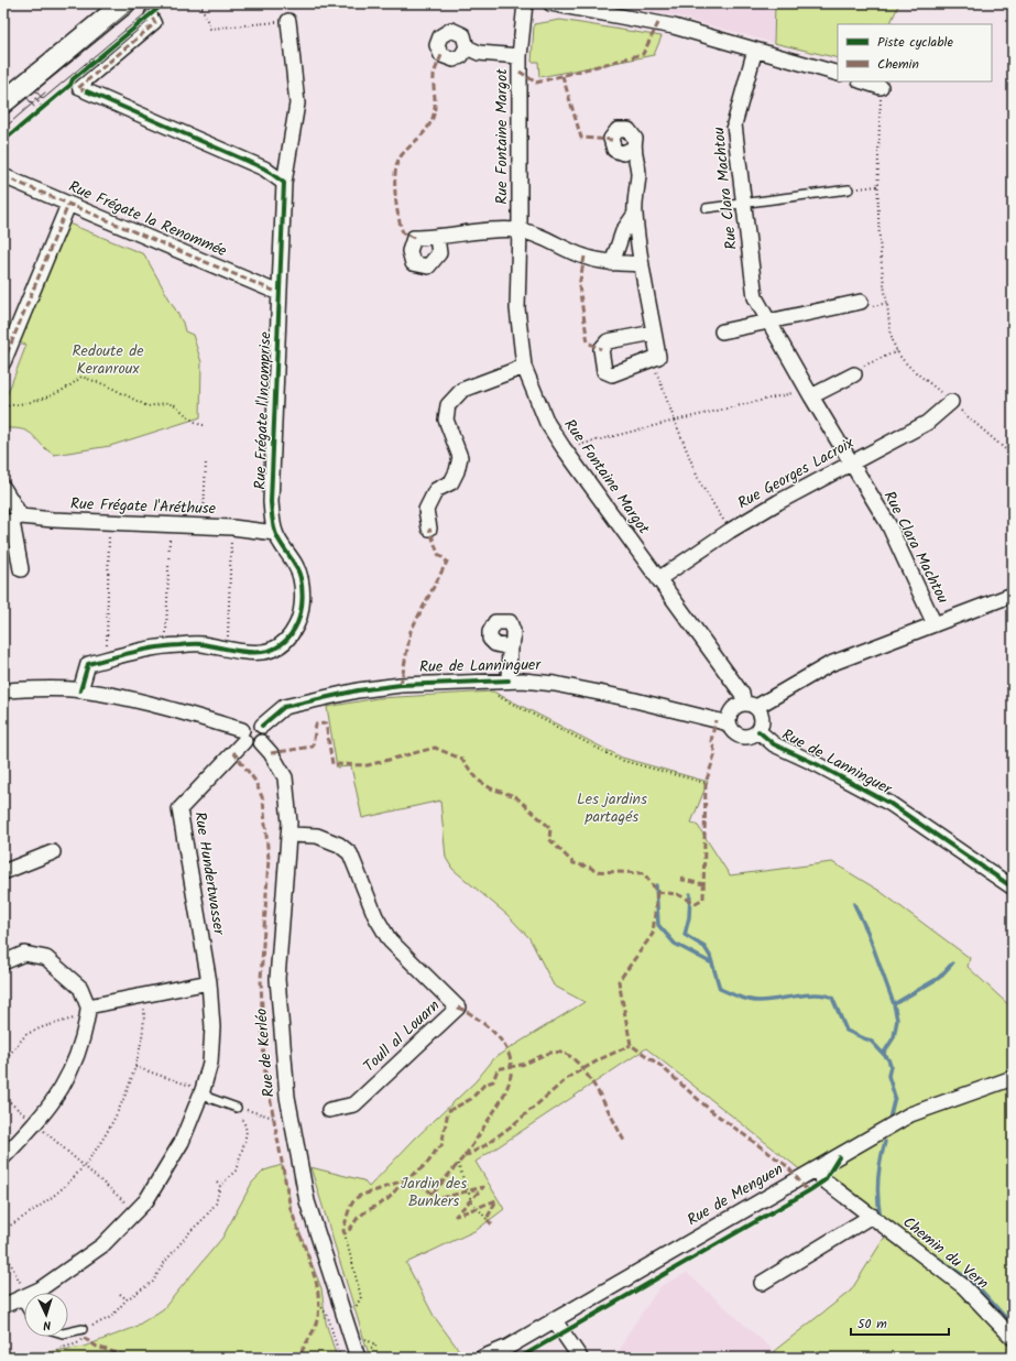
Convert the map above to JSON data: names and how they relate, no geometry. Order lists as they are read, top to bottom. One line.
{"streets":{"street":["Rue Fontaine Margot","Rue Clara Machtou","Rue Frégate la Renommée","Rue Frégate l'Incomprise","Rue Georges Lacroix","Rue Frégate l'Aréthuse","Rue de Lanninguer","Rue Hundertwasser","Toull al Louarn","Rue de Kerléo","Rue de Menguen","Chemin du Vern"]},"crossings":[["Rue Fontaine Margot","Rue Georges Lacroix"],["Rue Fontaine Margot","Rue de Lanninguer"],["Rue Clara Machtou","Rue Georges Lacroix"],["Rue Frégate la Renommée","Rue Frégate l'Incomprise"],["Rue Frégate l'Incomprise","Rue Frégate l'Aréthuse"],["Rue de Lanninguer","Rue Hundertwasser"],["Rue de Lanninguer","Rue de Kerléo"],["Rue Hundertwasser","Rue de Kerléo"],["Toull al Louarn","Rue de Kerléo"],["Rue de Menguen","Chemin du Vern"]],"parks":["Redoute de Keranroux","Les jardins partagés","Jardin des Bunkers"],"legend":["Piste cyclable","Chemin"],"scale_bar":"50 m","north":"bottom"}
